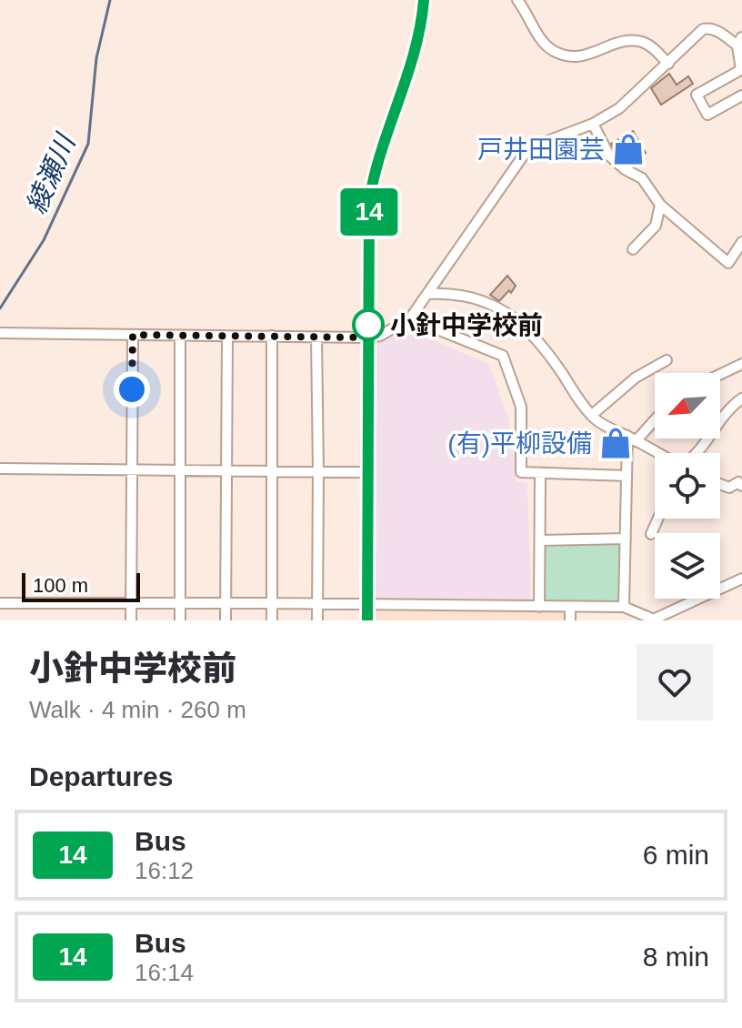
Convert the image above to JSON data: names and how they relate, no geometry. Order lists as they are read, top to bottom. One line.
{"water":["綾瀬川"],"places":{"shop":["戸井田園芸","(有)平柳設備"],"other":["小針中学校前"]},"lines":["bus line 14"],"scale_bar":"100 m","north":"bottom left","page":{"on_map":"14","scale":"100 m","heading":[["小針中学校前","Walk · 4 min · 260 m"],"Departures"],"list":[{"mark":"14","name":"Bus","note":"16:12","value":"6 min"},{"mark":"14","name":"Bus","note":"16:14","value":"8 min"}]}}
